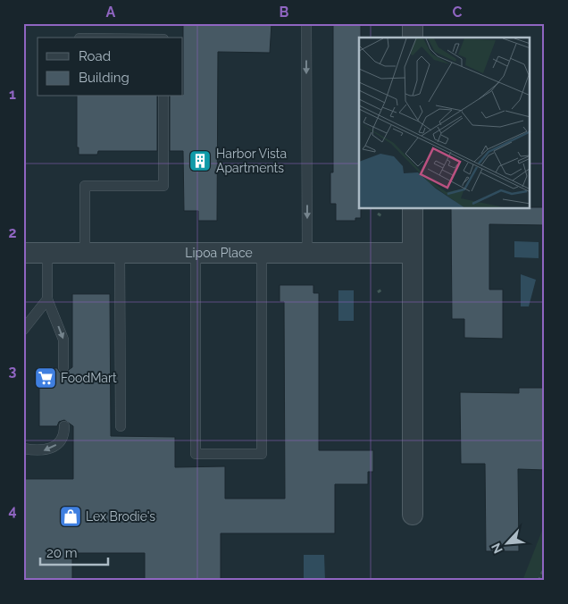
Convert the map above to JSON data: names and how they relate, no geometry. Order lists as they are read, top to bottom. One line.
{"streets":{"street":["Lipoa Place"]},"places":{"building":["Harbor Vista Apartments"],"supermarket":["FoodMart"],"shop":["Lex Brodie's"]},"legend":["Road","Building"],"scale_bar":"20 m","north":"bottom left","grid":{"columns":["A","B","C"],"rows":["1","2","3","4"]}}
